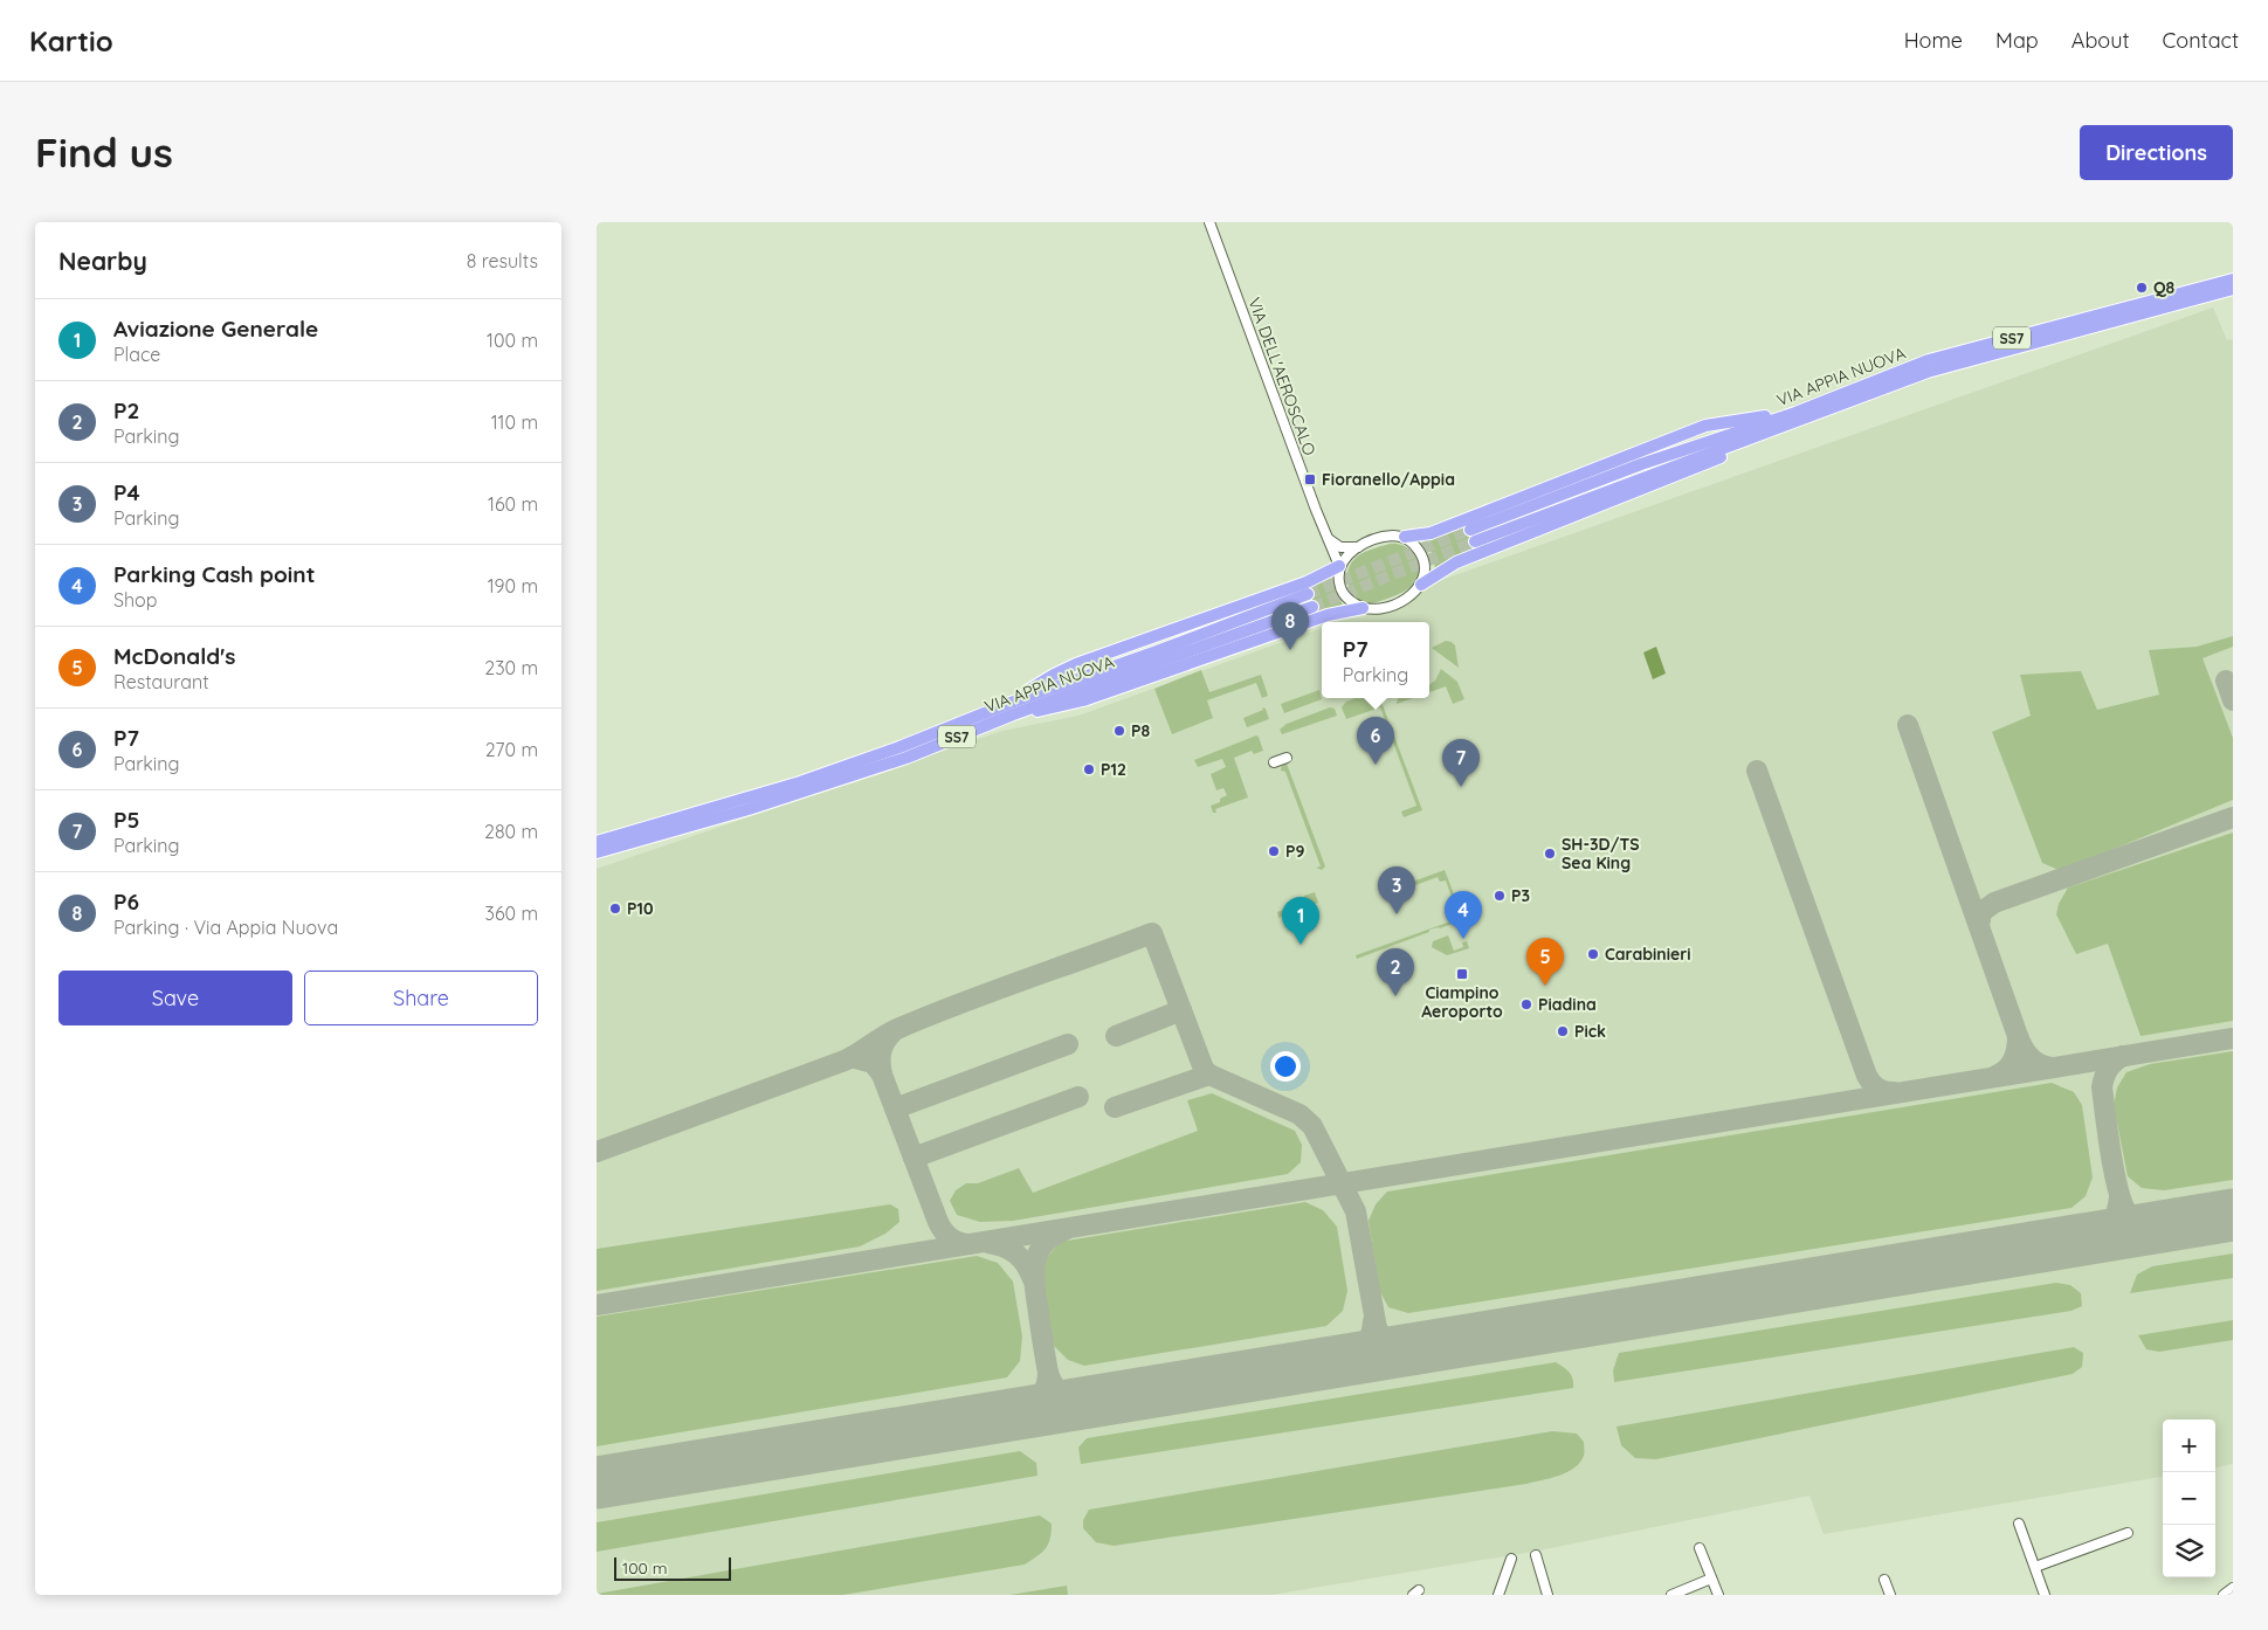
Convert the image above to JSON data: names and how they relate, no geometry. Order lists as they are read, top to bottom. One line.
{"streets":{"main road":["SS7","VIA APPIA NUOVA"],"street":["VIA DELL'AEROSCALO"]},"places":{"other":["Q8","P8","P12","P9","SH-3D/TS Sea King","P3","P10","Carabinieri","Piadina","Pick"],"transit":["Fioranello/Appia","Ciampino Aeroporto"]},"scale_bar":"100 m","page":{"header":"Kartio","nav":["Home","Map","About","Contact"],"buttons":["Directions",["Save","Share"]],"title":"Find us","heading":["Nearby","8 results"],"list":[{"mark":"1","name":"Aviazione Generale","note":"Place","value":"100 m"},{"mark":"2","name":"P2","note":"Parking","value":"110 m"},{"mark":"3","name":"P4","note":"Parking","value":"160 m"},{"mark":"4","name":"Parking Cash point","note":"Shop","value":"190 m"},{"mark":"5","name":"McDonald's","note":"Restaurant","value":"230 m"},{"mark":"6","name":"P7","note":"Parking","value":"270 m"},{"mark":"7","name":"P5","note":"Parking","value":"280 m"},{"mark":"8","name":"P6","note":"Parking · Via Appia Nuova","value":"360 m"}],"pins":["8","6","7","3","4","1","5","2"],"popup":["P7","Parking"],"map_buttons":["+","−"],"scale":"100 m"}}
